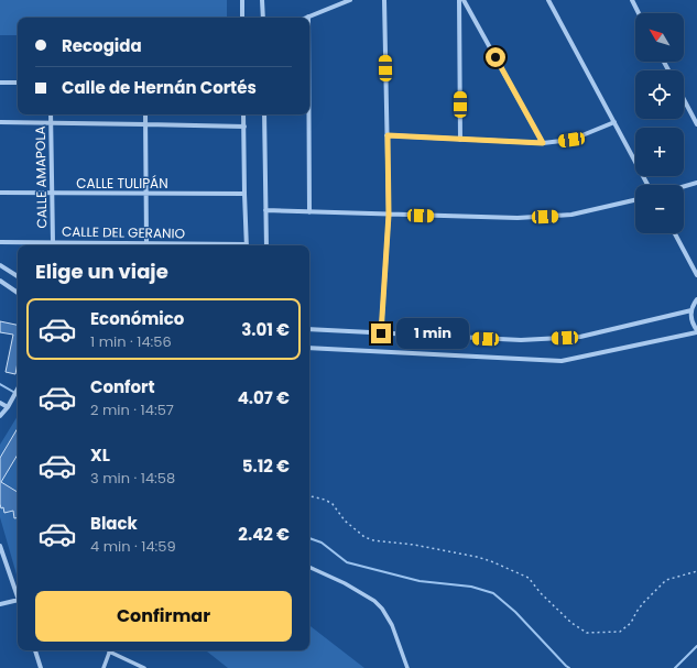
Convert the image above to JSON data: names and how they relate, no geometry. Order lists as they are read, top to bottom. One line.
{"streets":{"street":["CALLE AMAPOLA","CALLE TULIPÁN","CALLE DEL GERANIO"]},"crossings":[["CALLE AMAPOLA","CALLE TULIPÁN"],["CALLE AMAPOLA","CALLE DEL GERANIO"]],"north":"top left","page":{"map_buttons":["+","−"],"banner":["Recogida","Calle de Hernán Cortés"],"heading":"Elige un viaje","list":[{"name":"Económico","note":"1 min · 14:56","value":"3.01 €"},{"name":"Confort","note":"2 min · 14:57","value":"4.07 €"},{"name":"XL","note":"3 min · 14:58","value":"5.12 €"},{"name":"Black","note":"4 min · 14:59","value":"2.42 €"}],"bubble":"1 min","buttons":"Confirmar"}}
